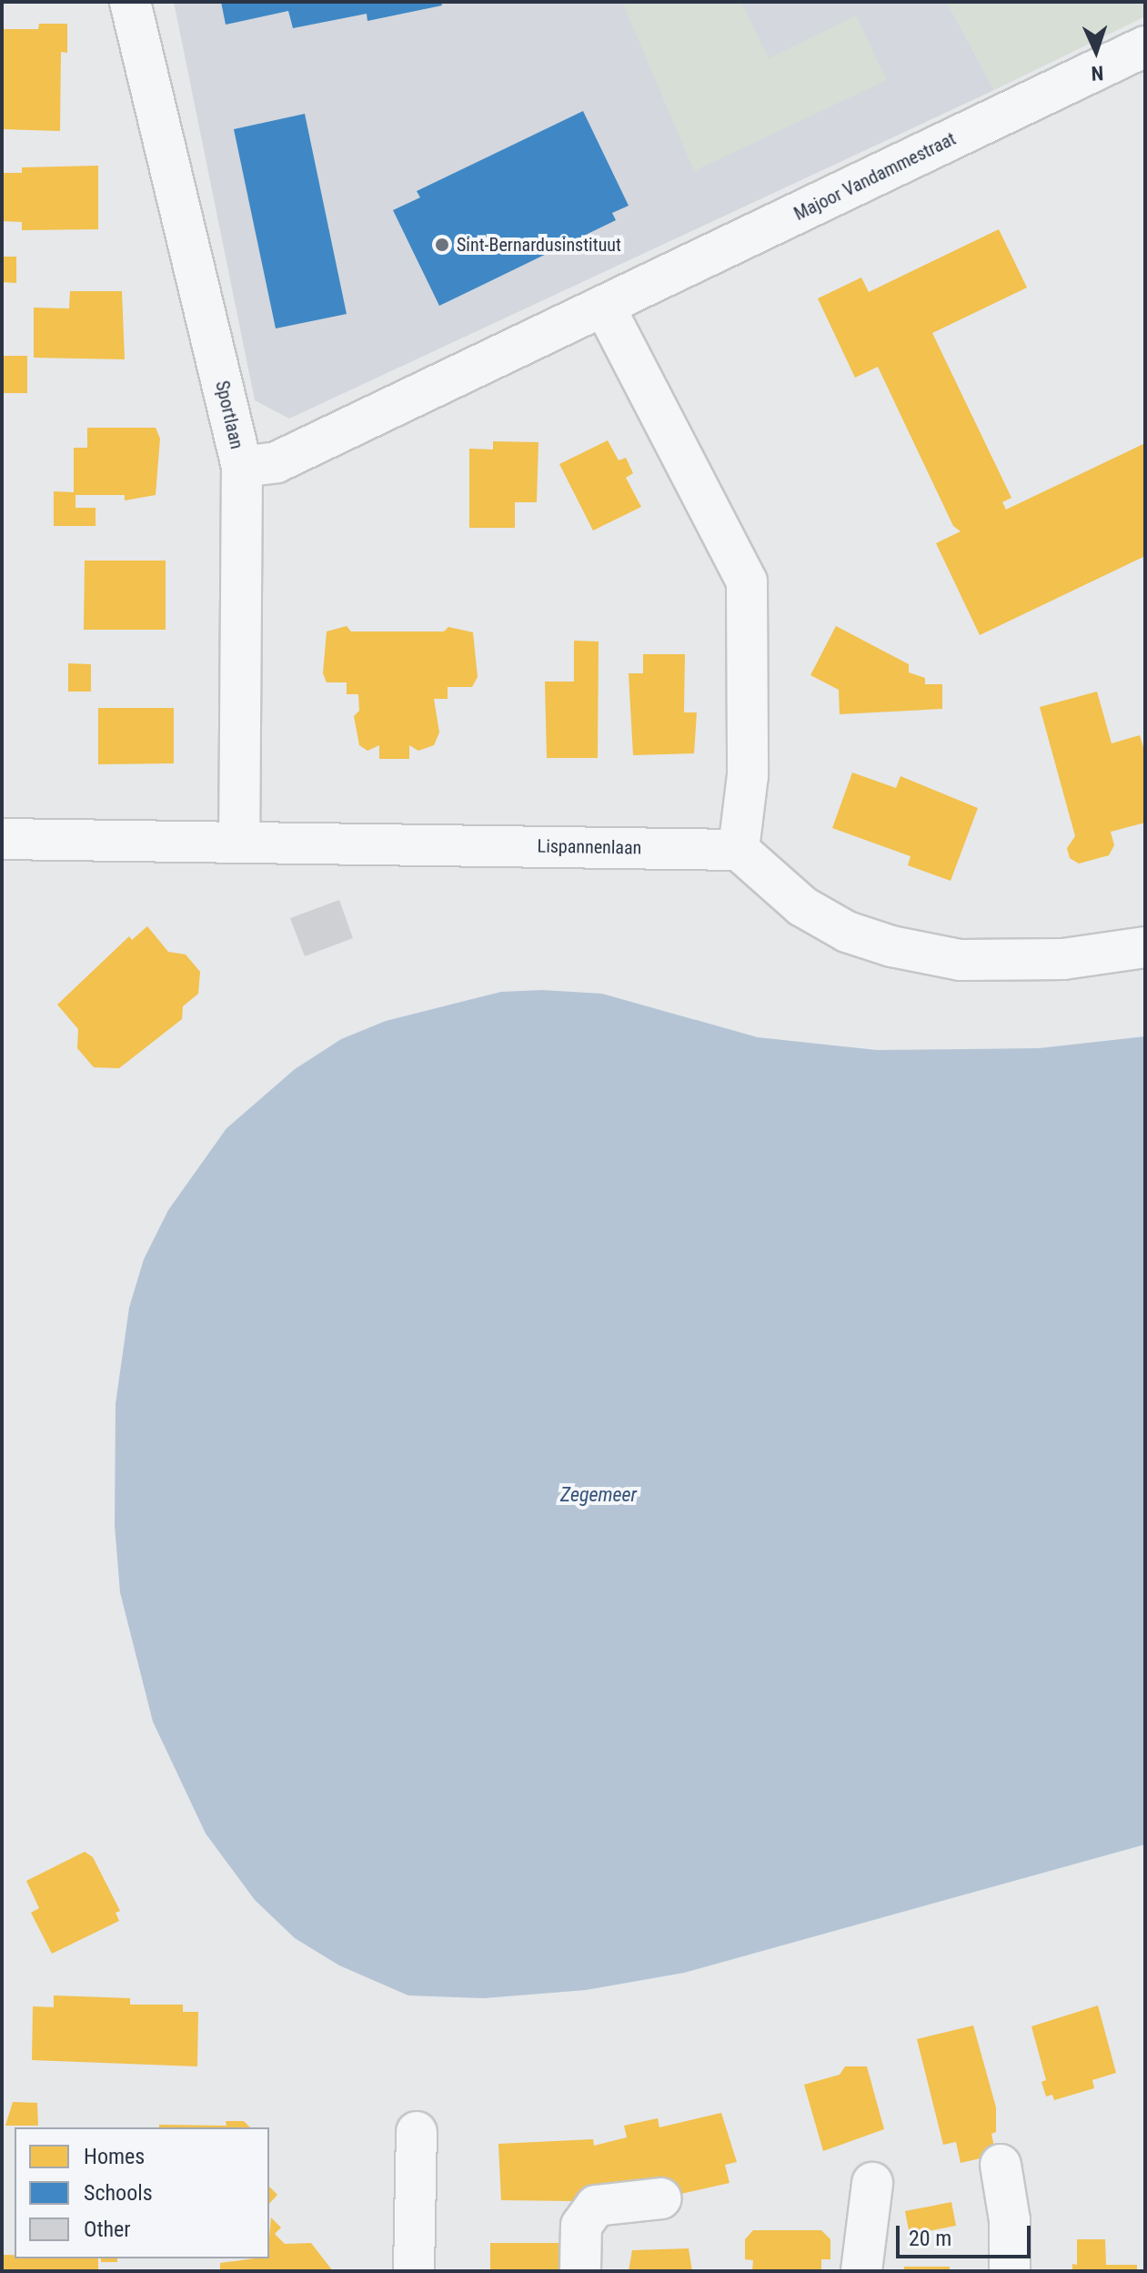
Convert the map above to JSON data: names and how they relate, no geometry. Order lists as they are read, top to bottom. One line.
{"streets":{"street":["Majoor Vandammestraat","Sportlaan","Lispannenlaan"]},"crossings":[["Majoor Vandammestraat","Sportlaan"],["Sportlaan","Lispannenlaan"]],"water":["Zegemeer"],"places":["Sint-Bernardusinstituut"],"legend":["Homes","Schools","Other"],"scale_bar":"20 m","north":"bottom"}
